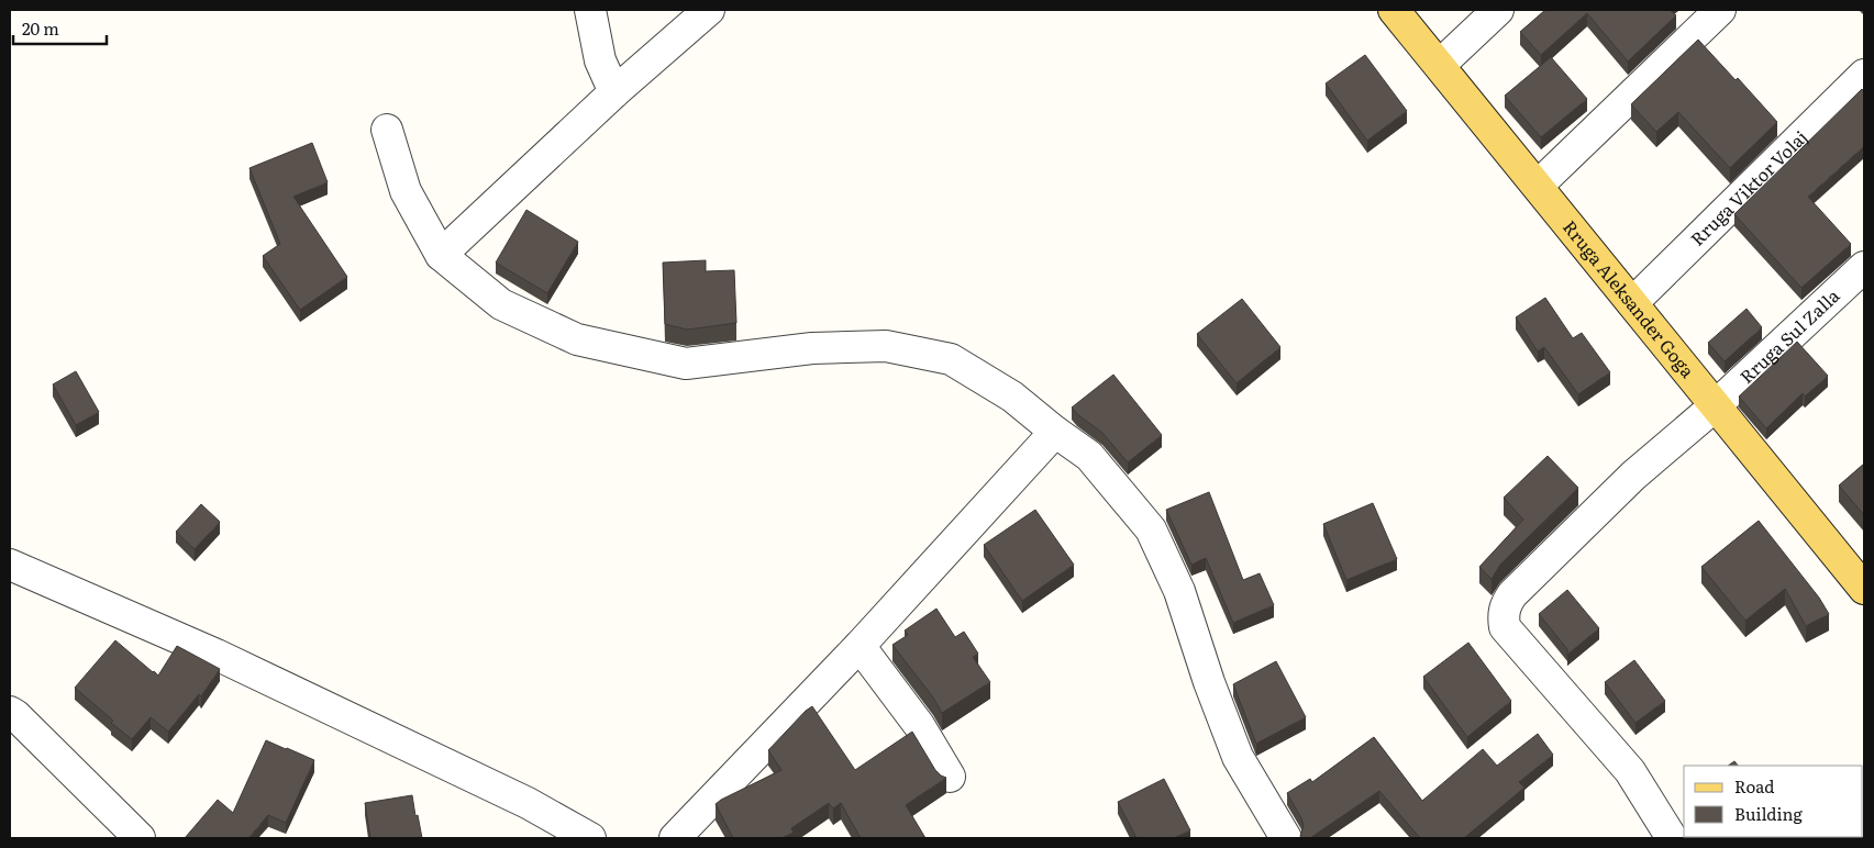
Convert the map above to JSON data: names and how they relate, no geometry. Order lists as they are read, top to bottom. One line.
{"streets":{"main road":["Rruga Aleksander Goga"],"street":["Rruga Viktor Volaj","Rruga Sul Zalla"]},"crossings":[["Rruga Viktor Volaj","Rruga Aleksander Goga"],["Rruga Aleksander Goga","Rruga Sul Zalla"]],"legend":["Road","Building"],"scale_bar":"20 m"}
